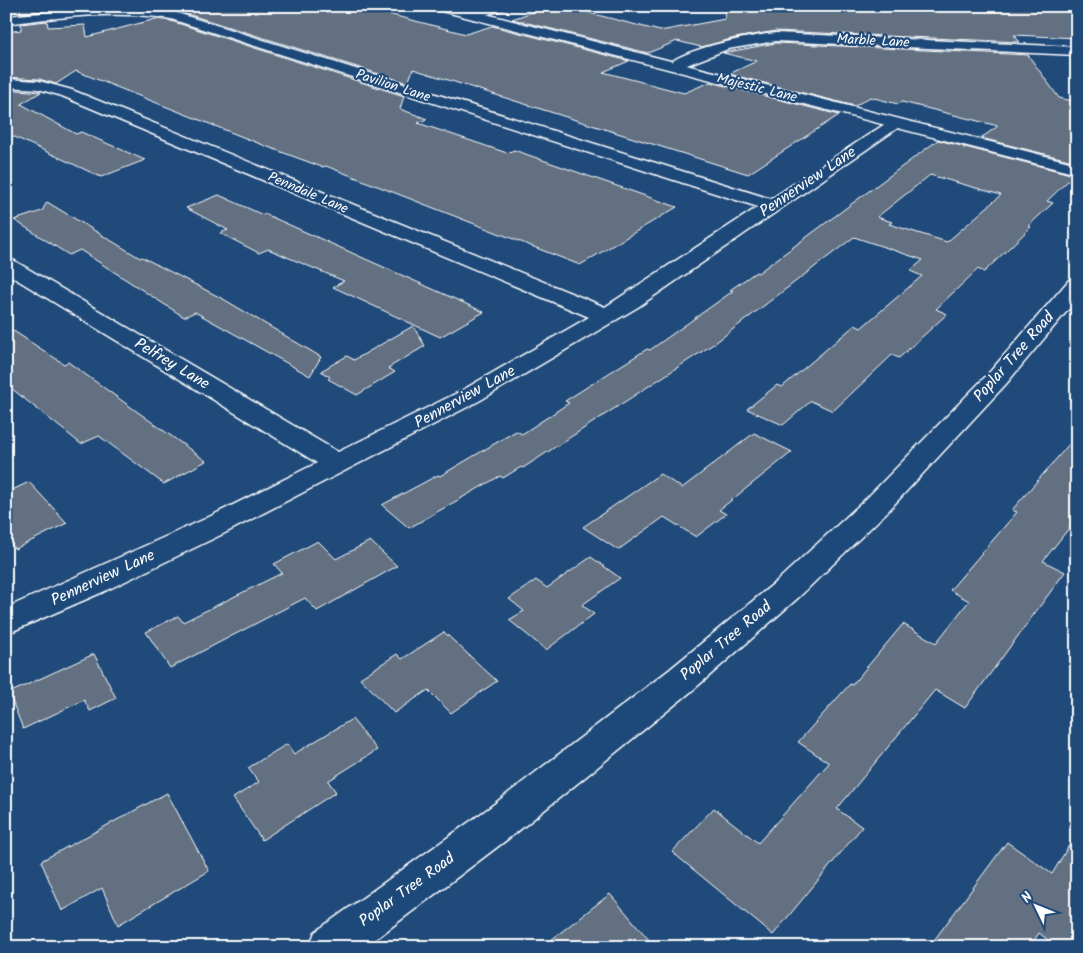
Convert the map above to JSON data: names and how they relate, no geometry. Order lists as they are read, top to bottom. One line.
{"streets":{"street":["Marble Lane","Pavilion Lane","Majestic Lane","Pennerview Lane","Penndale Lane","Poplar Tree Road","Pelfrey Lane"]},"crossings":[["Marble Lane","Majestic Lane"],["Pavilion Lane","Pennerview Lane"],["Majestic Lane","Pennerview Lane"],["Pennerview Lane","Penndale Lane"],["Pennerview Lane","Pelfrey Lane"]],"north":"top left"}
